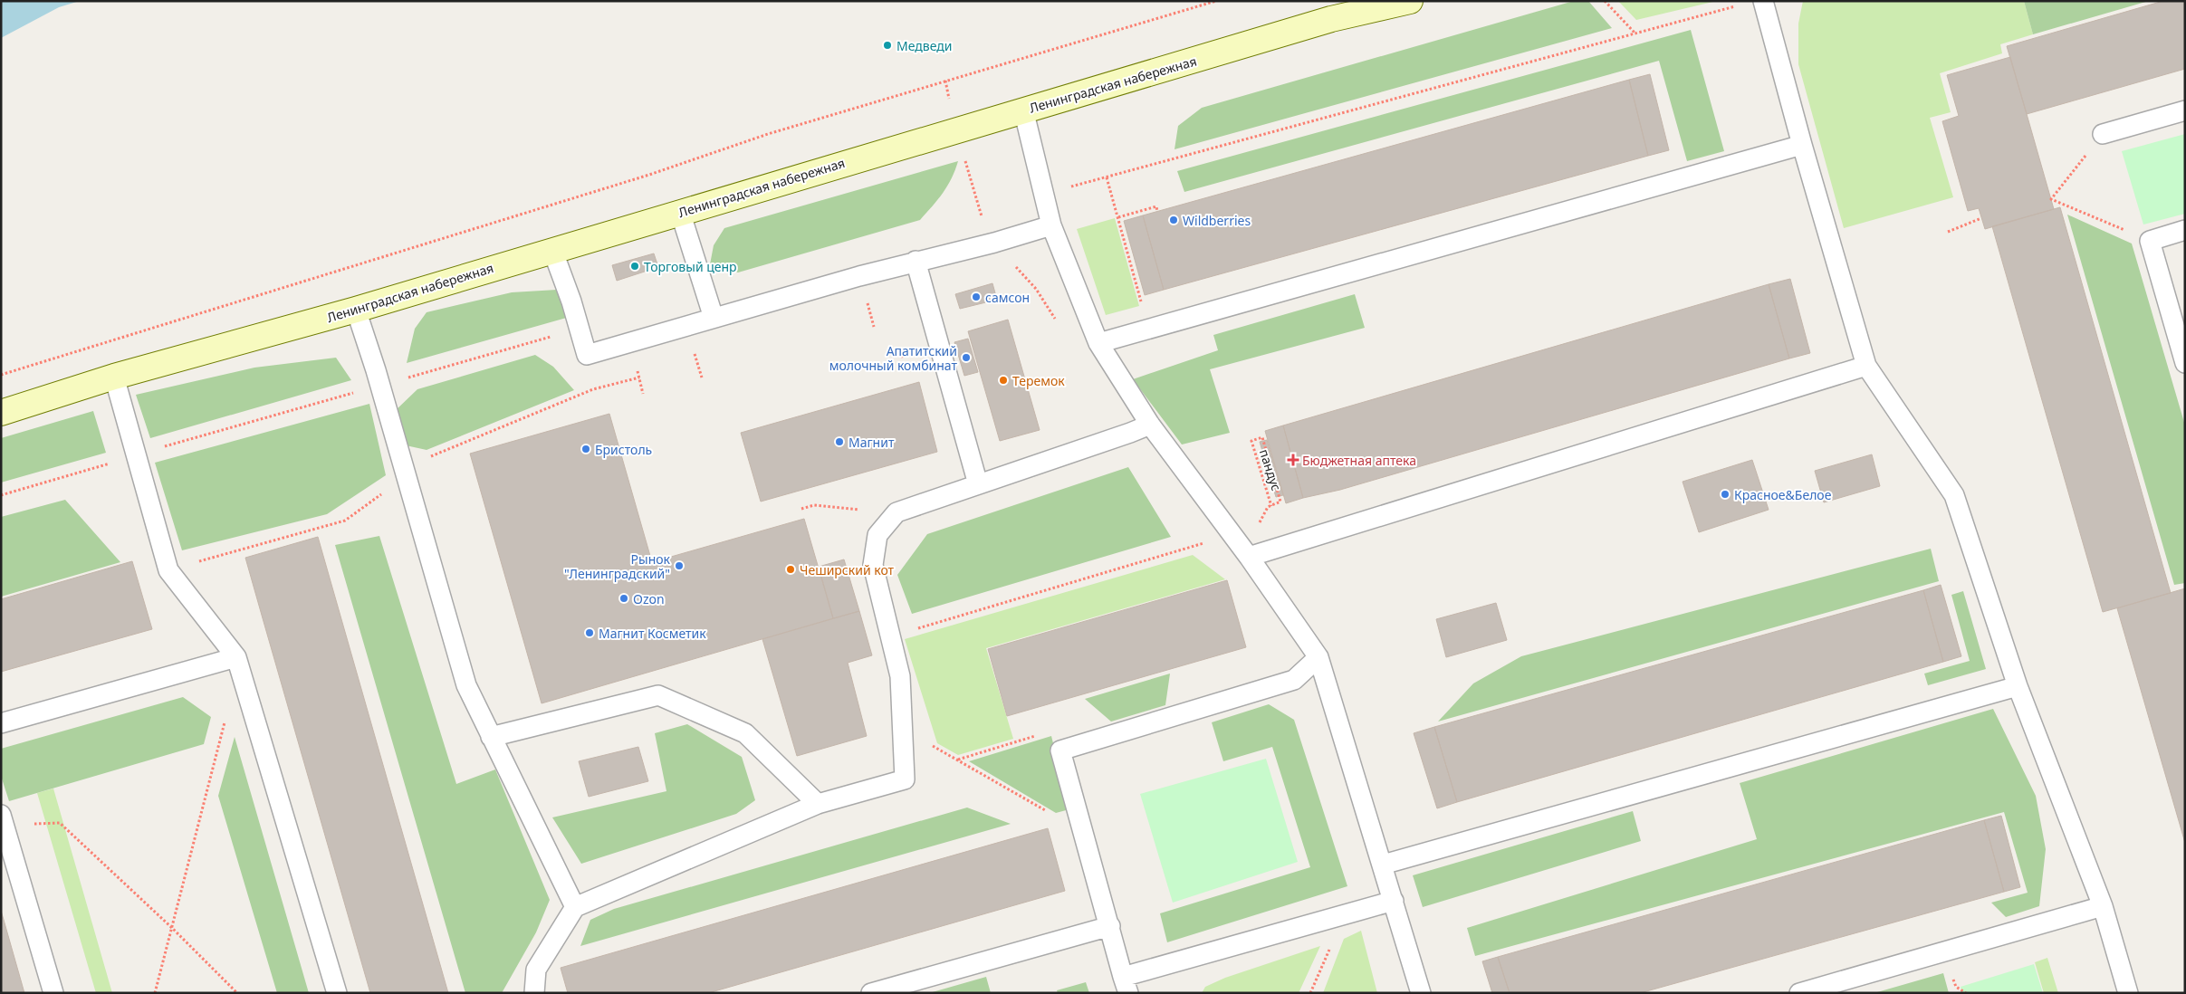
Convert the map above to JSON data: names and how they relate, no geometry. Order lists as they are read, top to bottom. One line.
{"streets":{"main road":["Ленинградская набережная"],"path":["пандус"]},"places":{"other":["Медведи","Wildberries","Торговый ценр","самсон","Апатитский молочный комбинат","Теремок","Магнит","Бристоль","Красное&Белое","Рынок \"Ленинградский\"","Чеширский кот","Ozon","Магнит Косметик"],"health":["Бюджетная аптека"]}}
